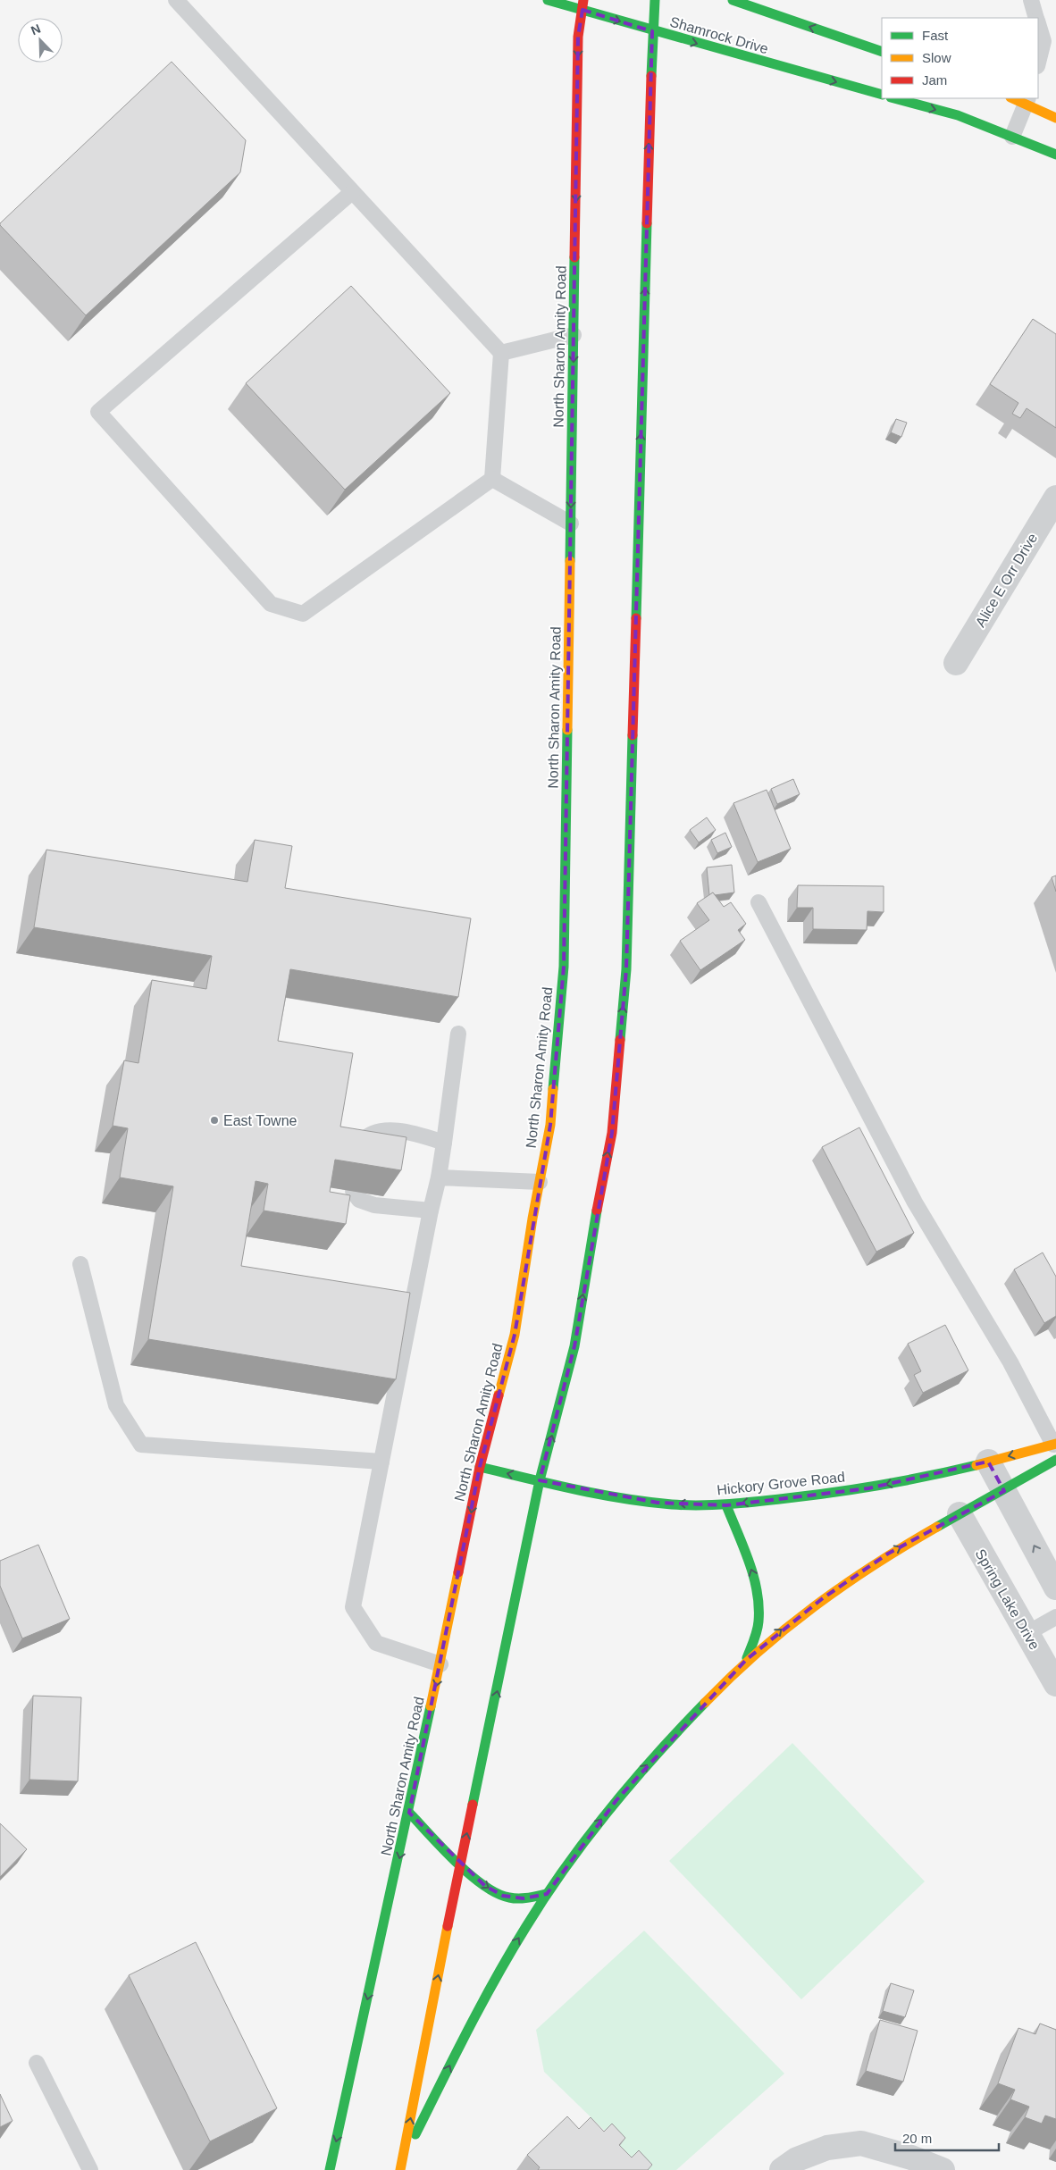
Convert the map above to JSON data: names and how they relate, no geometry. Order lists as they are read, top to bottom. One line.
{"streets":{"main road":["Shamrock Drive","North Sharon Amity Road","Hickory Grove Road"],"street":["Alice E Orr Drive","Spring Lake Drive"]},"crossings":[["Shamrock Drive","North Sharon Amity Road"],["North Sharon Amity Road","Hickory Grove Road"]],"one_way":["Hickory Grove Road"],"places":["East Towne"],"legend":["Fast","Slow","Jam"],"scale_bar":"20 m","north":"top left"}
